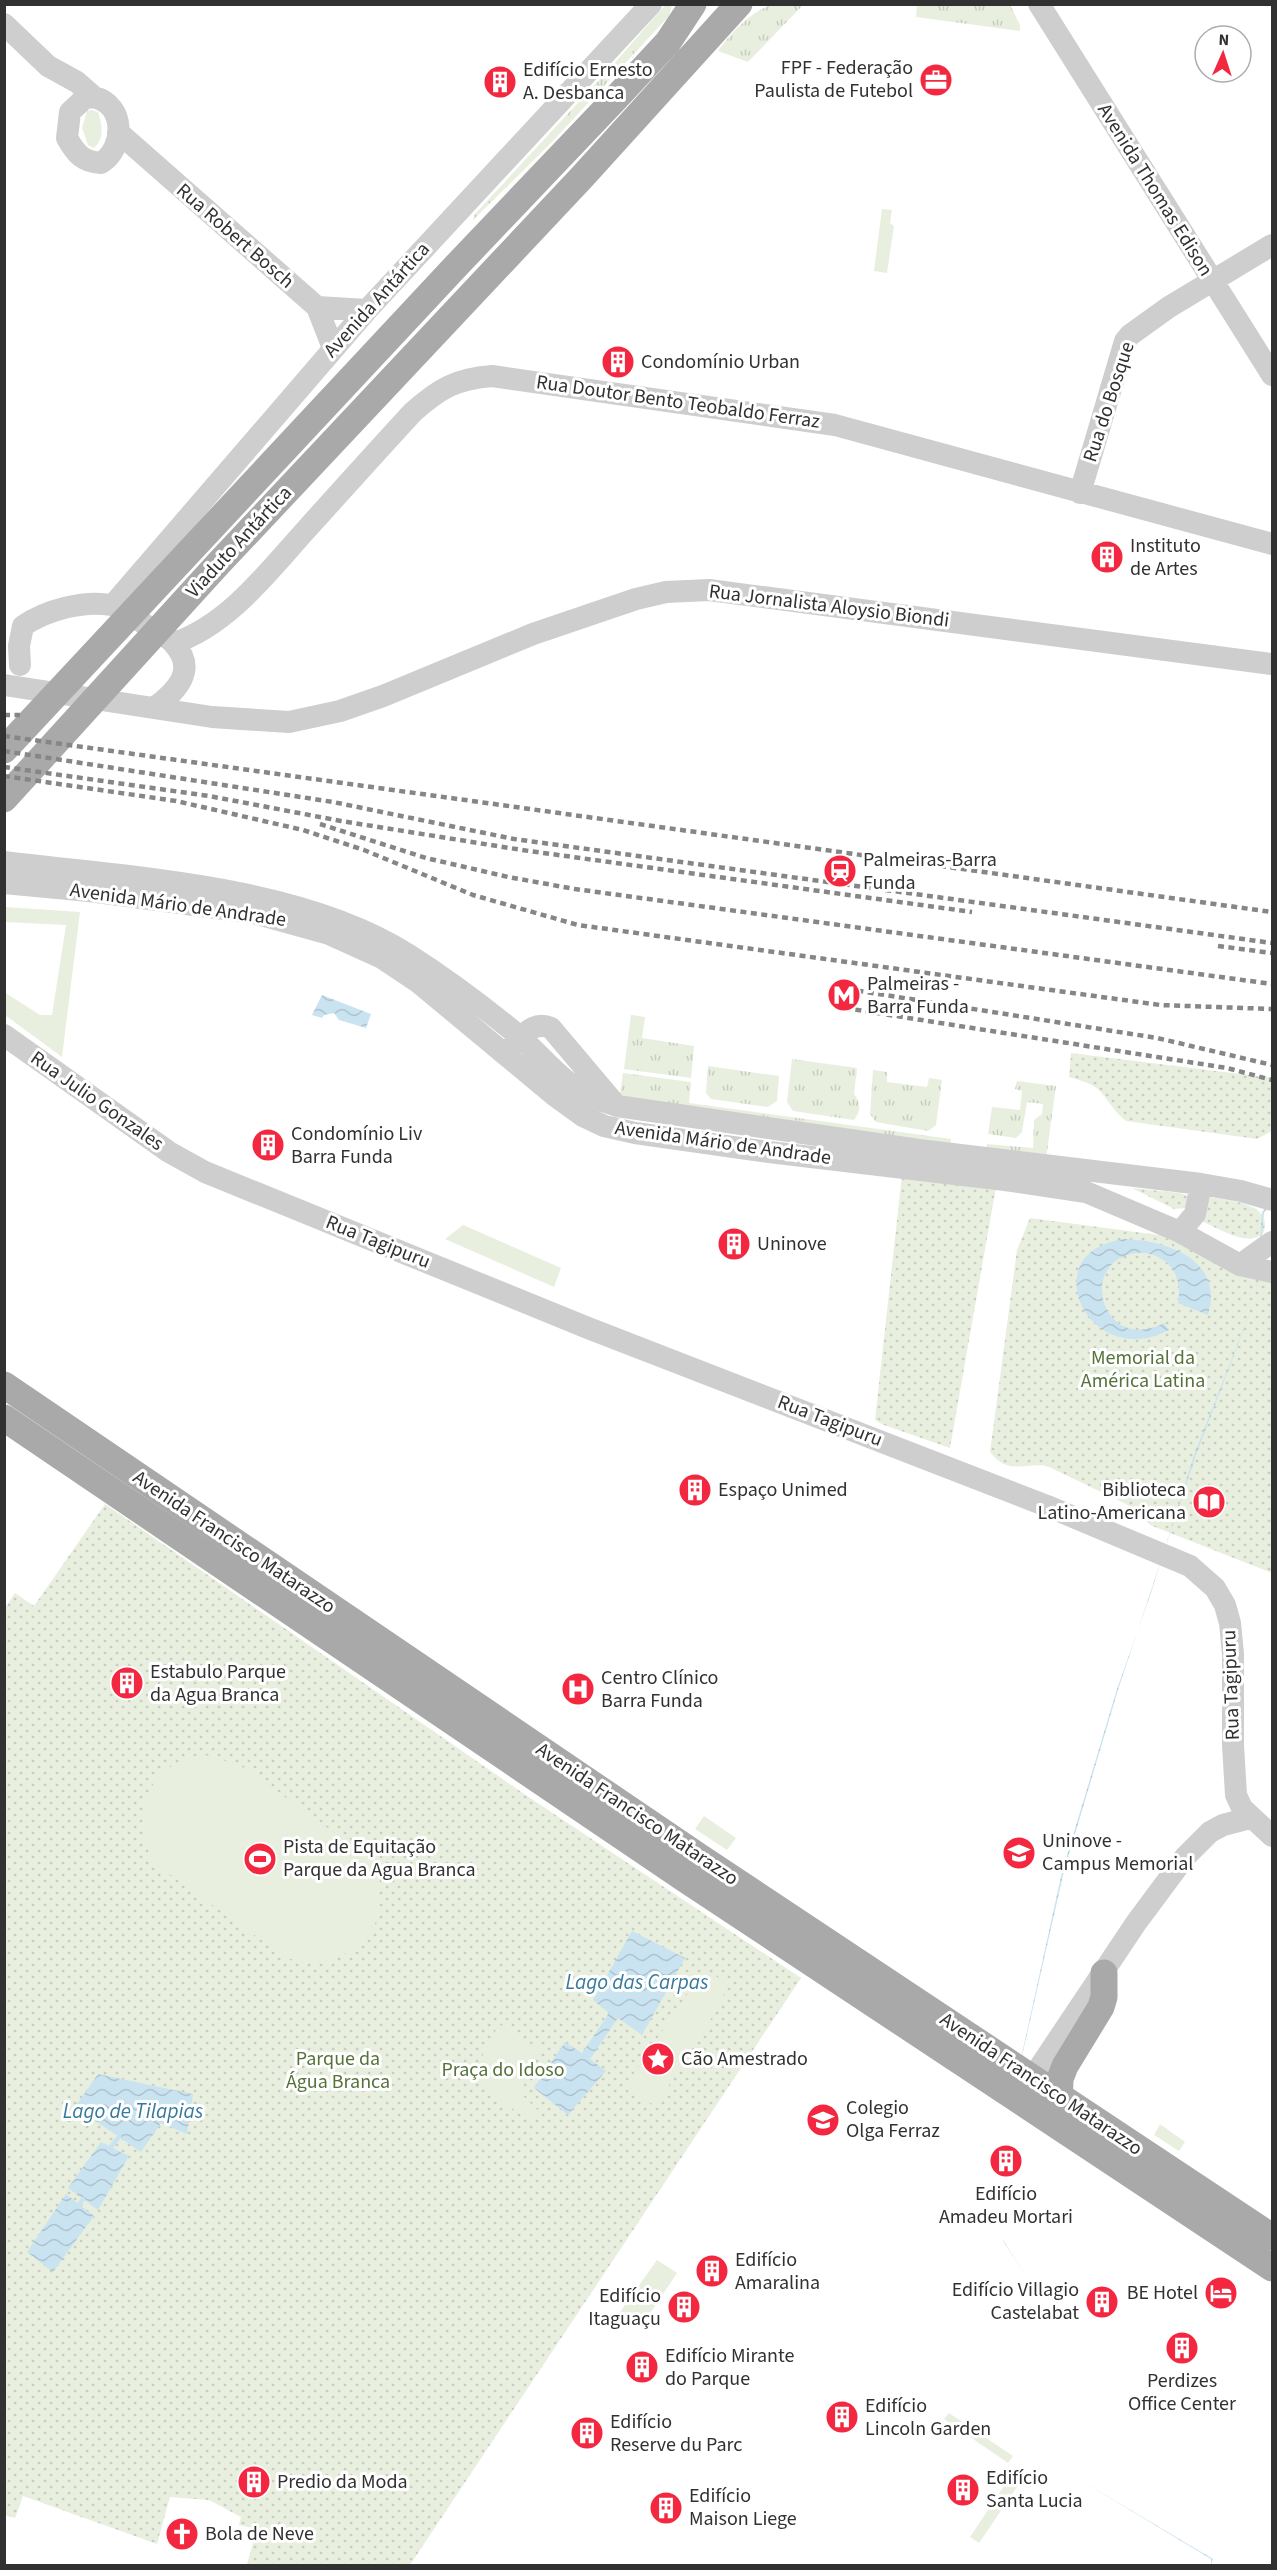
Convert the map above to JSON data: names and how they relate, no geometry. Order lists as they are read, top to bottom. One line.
{"streets":{"main road":["Avenida Antártica","Viaduto Antártica","Avenida Francisco Matarazzo"],"street":["Avenida Thomas Edison","Rua Robert Bosch","Rua Doutor Bento Teobaldo Ferraz","Rua do Bosque","Rua Jornalista Aloysio Biondi","Avenida Mário de Andrade","Rua Julio Gonzales","Rua Tagipuru"]},"crossings":[["Avenida Thomas Edison","Rua do Bosque"],["Rua Robert Bosch","Avenida Antártica"],["Avenida Antártica","Viaduto Antártica"],["Rua Doutor Bento Teobaldo Ferraz","Rua do Bosque"],["Rua Julio Gonzales","Rua Tagipuru"]],"water":["Lago das Carpas","Lago de Tilapias"],"parks":["Memorial da América Latina","Parque da Água Branca","Praça do Idoso"],"places":{"office":["FPF - Federação Paulista de Futebol"],"building":["Edifício Ernesto A. Desbanca","Condomínio Urban","Instituto de Artes","Condomínio Liv Barra Funda","Uninove","Espaço Unimed","Estabulo Parque da Agua Branca","Edifício Amadeu Mortari","Edifício Amaralina","Edifício Villagio Castelabat","Edifício Itaguaçu","Perdizes Office Center","Edifício Mirante do Parque","Edifício Lincoln Garden","Edifício Reserve du Parc","Predio da Moda","Edifício Santa Lucia","Edifício Maison Liege"],"station":["Palmeiras-Barra Funda"],"metro station":["Palmeiras - Barra Funda"],"library":["Biblioteca Latino-Americana"],"hospital":["Centro Clínico Barra Funda"],"school or university":["Uninove - Campus Memorial","Colegio Olga Ferraz"],"sports":["Pista de Equitação Parque da Agua Branca"],"place":["Cão Amestrado"],"hotel":["BE Hotel"],"church":["Bola de Neve"]},"north":"top"}
